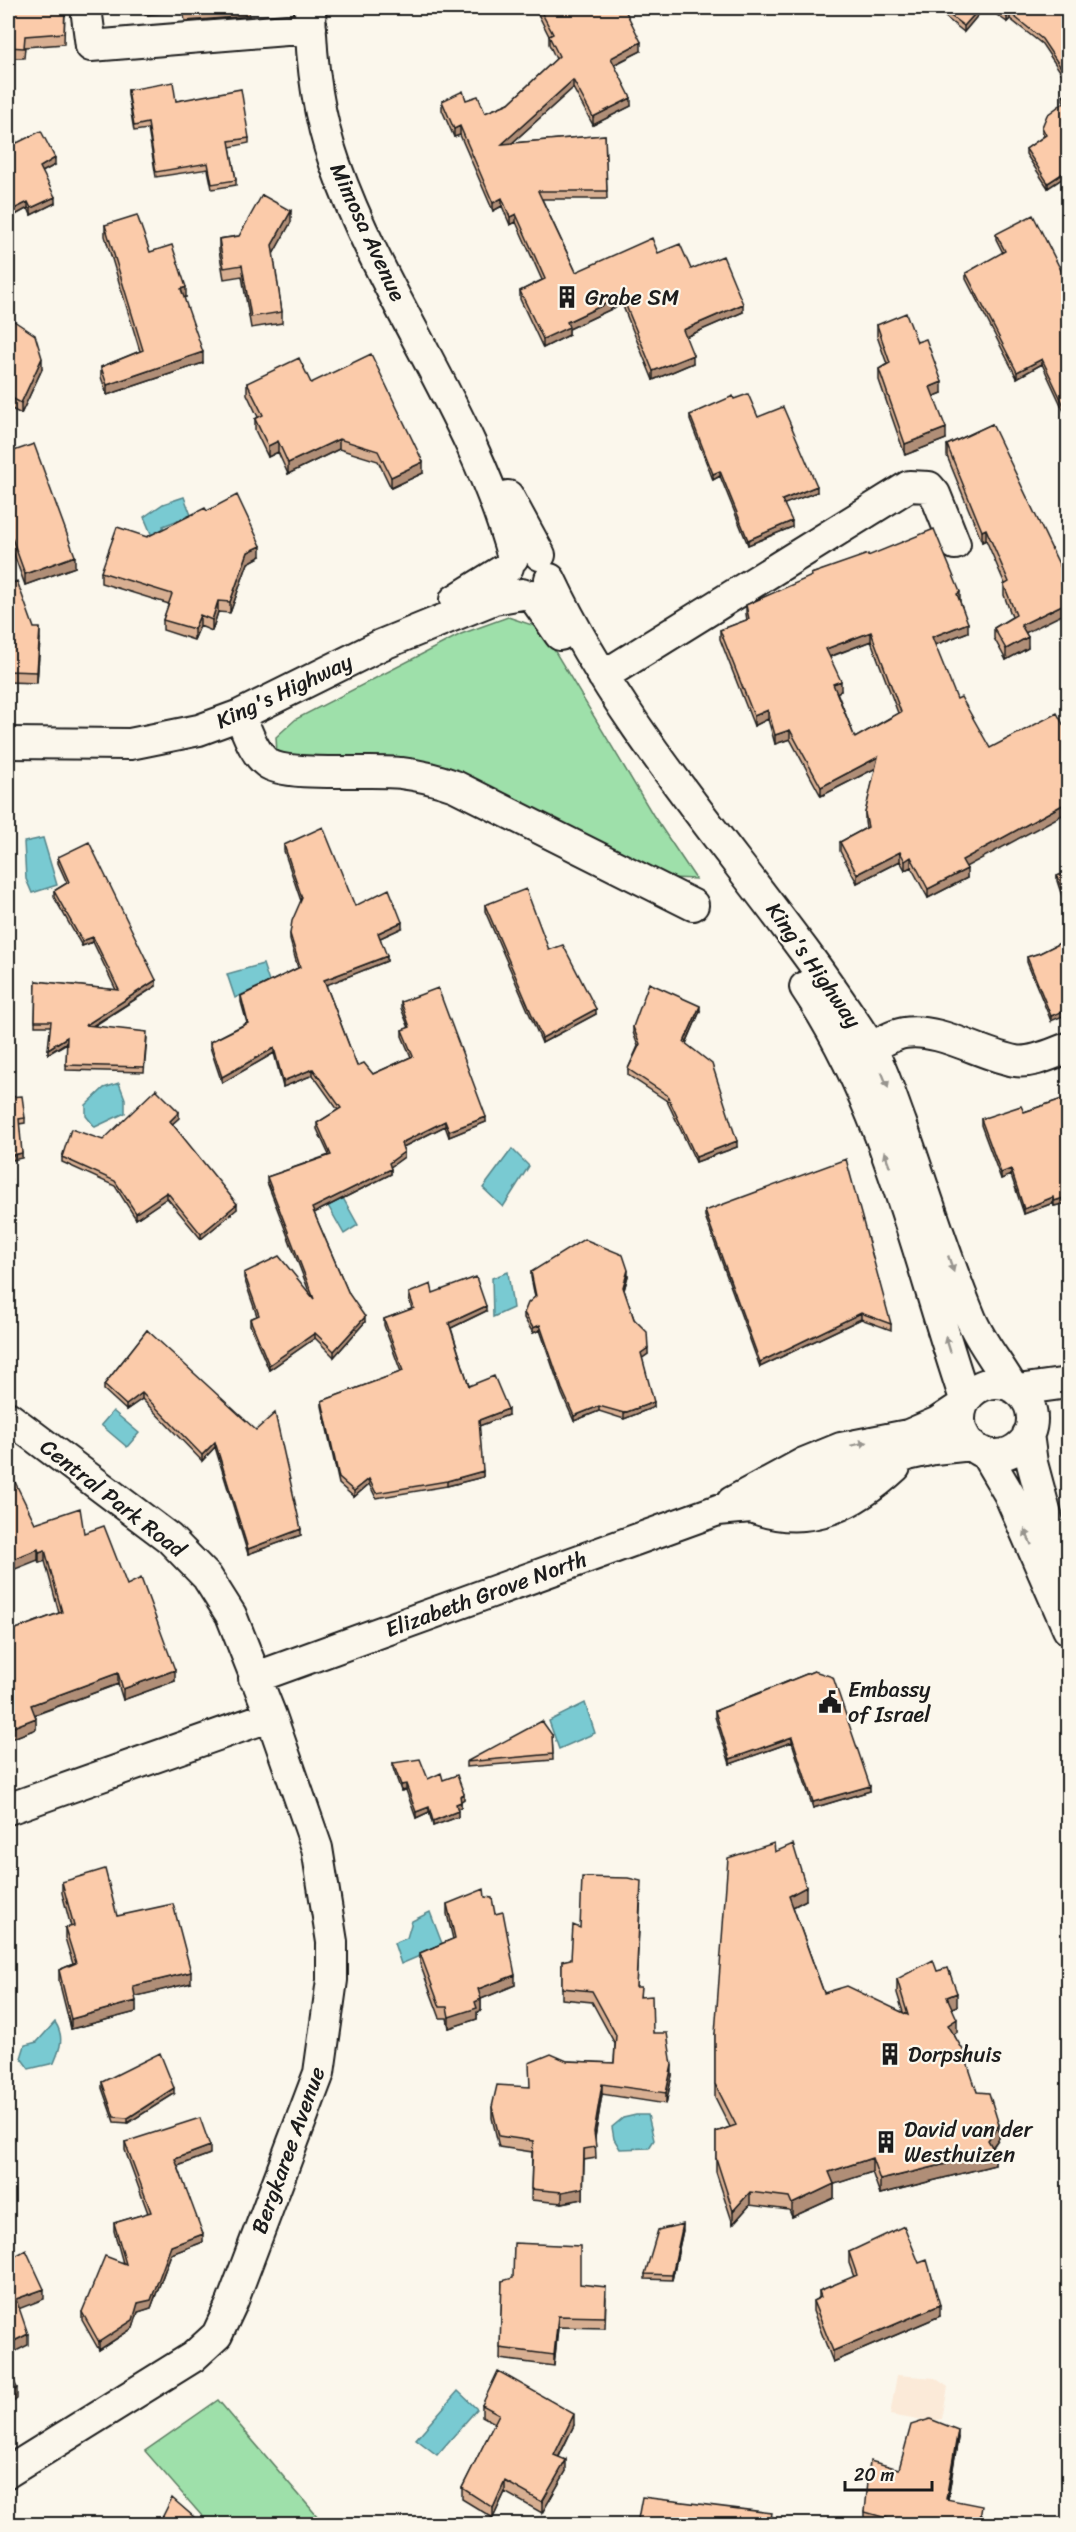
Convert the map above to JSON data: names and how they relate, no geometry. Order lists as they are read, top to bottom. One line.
{"streets":{"street":["Mimosa Avenue","King's Highway","Central Park Road","Elizabeth Grove North","Bergkaree Avenue"]},"crossings":[["Mimosa Avenue","King's Highway"],["King's Highway","Elizabeth Grove North"],["Central Park Road","Elizabeth Grove North"],["Central Park Road","Bergkaree Avenue"]],"places":{"building":["Grabe SM","Dorpshuis","David van der Westhuizen"],"public building":["Embassy of Israel"]},"scale_bar":"20 m"}
